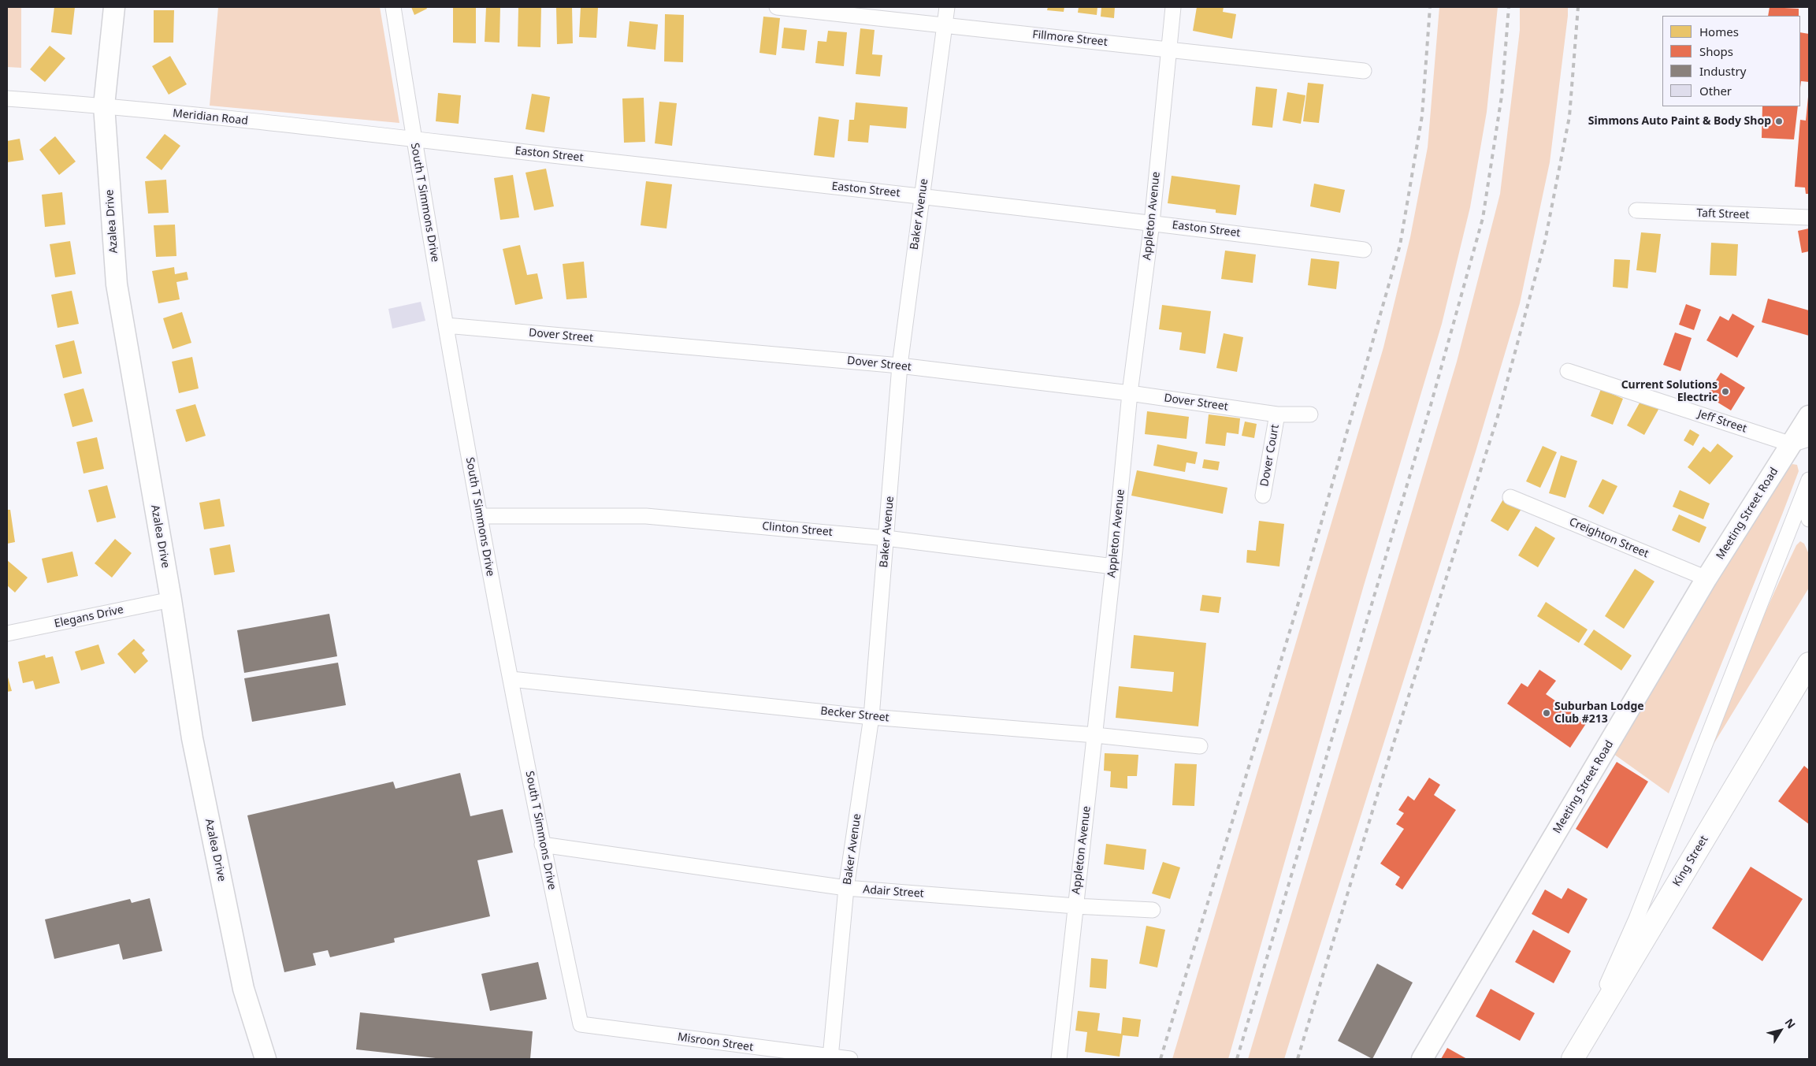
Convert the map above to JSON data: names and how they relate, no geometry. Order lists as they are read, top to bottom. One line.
{"streets":{"main road":["King Street"],"street":["Fillmore Street","Meridian Road","Easton Street","South T Simmons Drive","Baker Avenue","Taft Street","Appleton Avenue","Azalea Drive","Dover Street","Jeff Street","Dover Court","Meeting Street Road","Clinton Street","Creighton Street","Elegans Drive","Becker Street","Adair Street","Misroon Street"]},"crossings":[["Fillmore Street","Baker Avenue"],["Fillmore Street","Appleton Avenue"],["Meridian Road","Easton Street"],["Meridian Road","South T Simmons Drive"],["Meridian Road","Azalea Drive"],["Easton Street","South T Simmons Drive"],["Easton Street","Baker Avenue"],["Easton Street","Appleton Avenue"],["South T Simmons Drive","Dover Street"],["South T Simmons Drive","Clinton Street"],["South T Simmons Drive","Becker Street"],["South T Simmons Drive","Adair Street"],["South T Simmons Drive","Misroon Street"],["Baker Avenue","Dover Street"],["Baker Avenue","Clinton Street"],["Baker Avenue","Becker Street"],["Baker Avenue","Adair Street"],["Baker Avenue","Misroon Street"],["Appleton Avenue","Dover Street"],["Appleton Avenue","Clinton Street"],["Appleton Avenue","Becker Street"],["Appleton Avenue","Adair Street"],["Azalea Drive","Elegans Drive"],["Dover Street","Dover Court"],["Jeff Street","Meeting Street Road"],["Meeting Street Road","Creighton Street"]],"places":["Simmons Auto Paint & Body Shop","Current Solutions Electric","Suburban Lodge Club #213"],"legend":["Homes","Shops","Industry","Other"],"north":"top right"}
